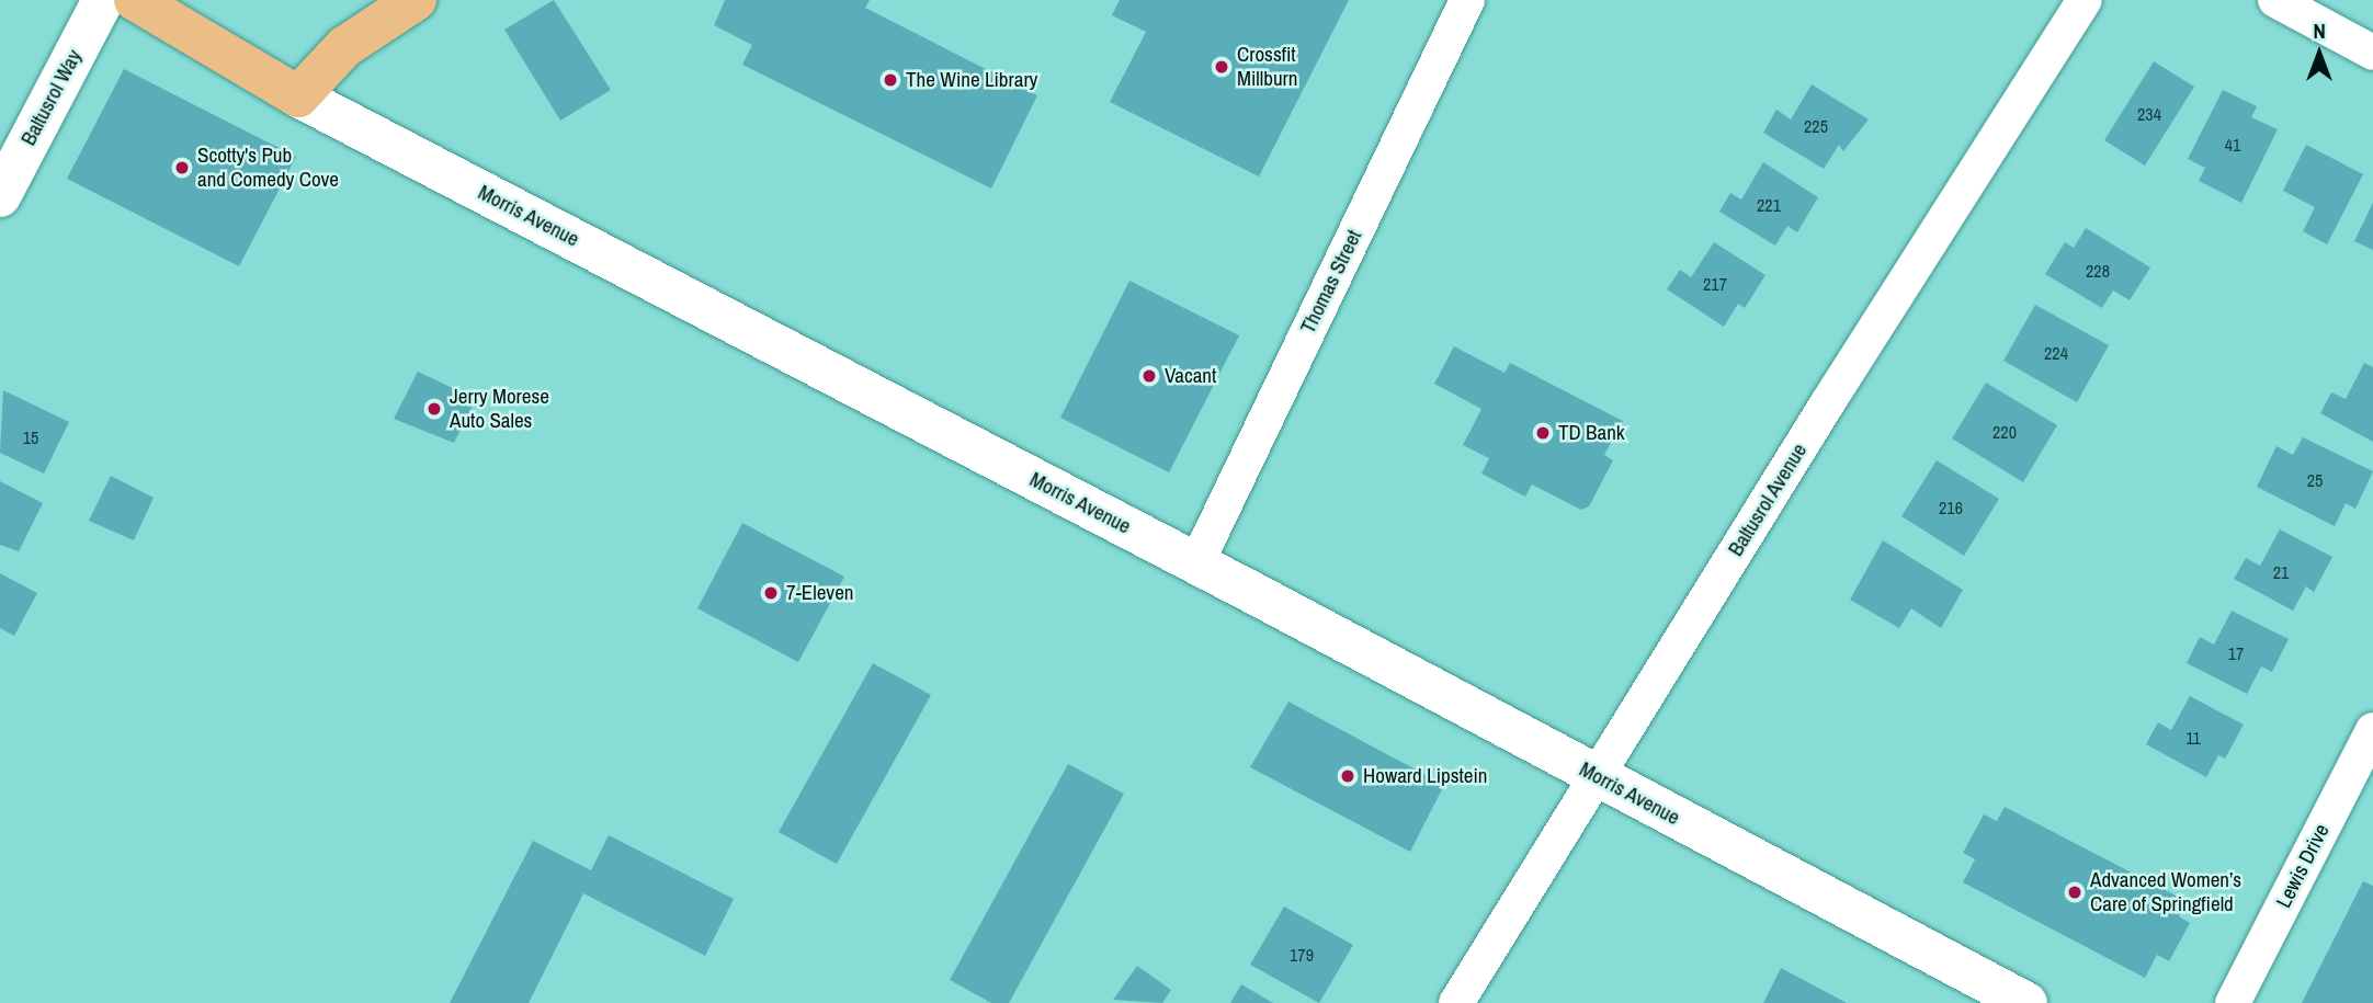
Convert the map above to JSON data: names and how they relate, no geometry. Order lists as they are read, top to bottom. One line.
{"streets":{"main road":["Baltusrol Way","Morris Avenue"],"street":["Thomas Street","Baltusrol Avenue","Lewis Drive"]},"crossings":[["Morris Avenue","Thomas Street"],["Morris Avenue","Baltusrol Avenue"]],"places":["Crossfit Millburn","The Wine Library","Scotty's Pub and Comedy Cove","Vacant","Jerry Morese Auto Sales","TD Bank","7-Eleven","Howard Lipstein","Advanced Women’s Care of Springfield"],"house_numbers":["234","225","41","221","228","217","224","220","15","25","216","21","17","11","179"],"north":"top"}
